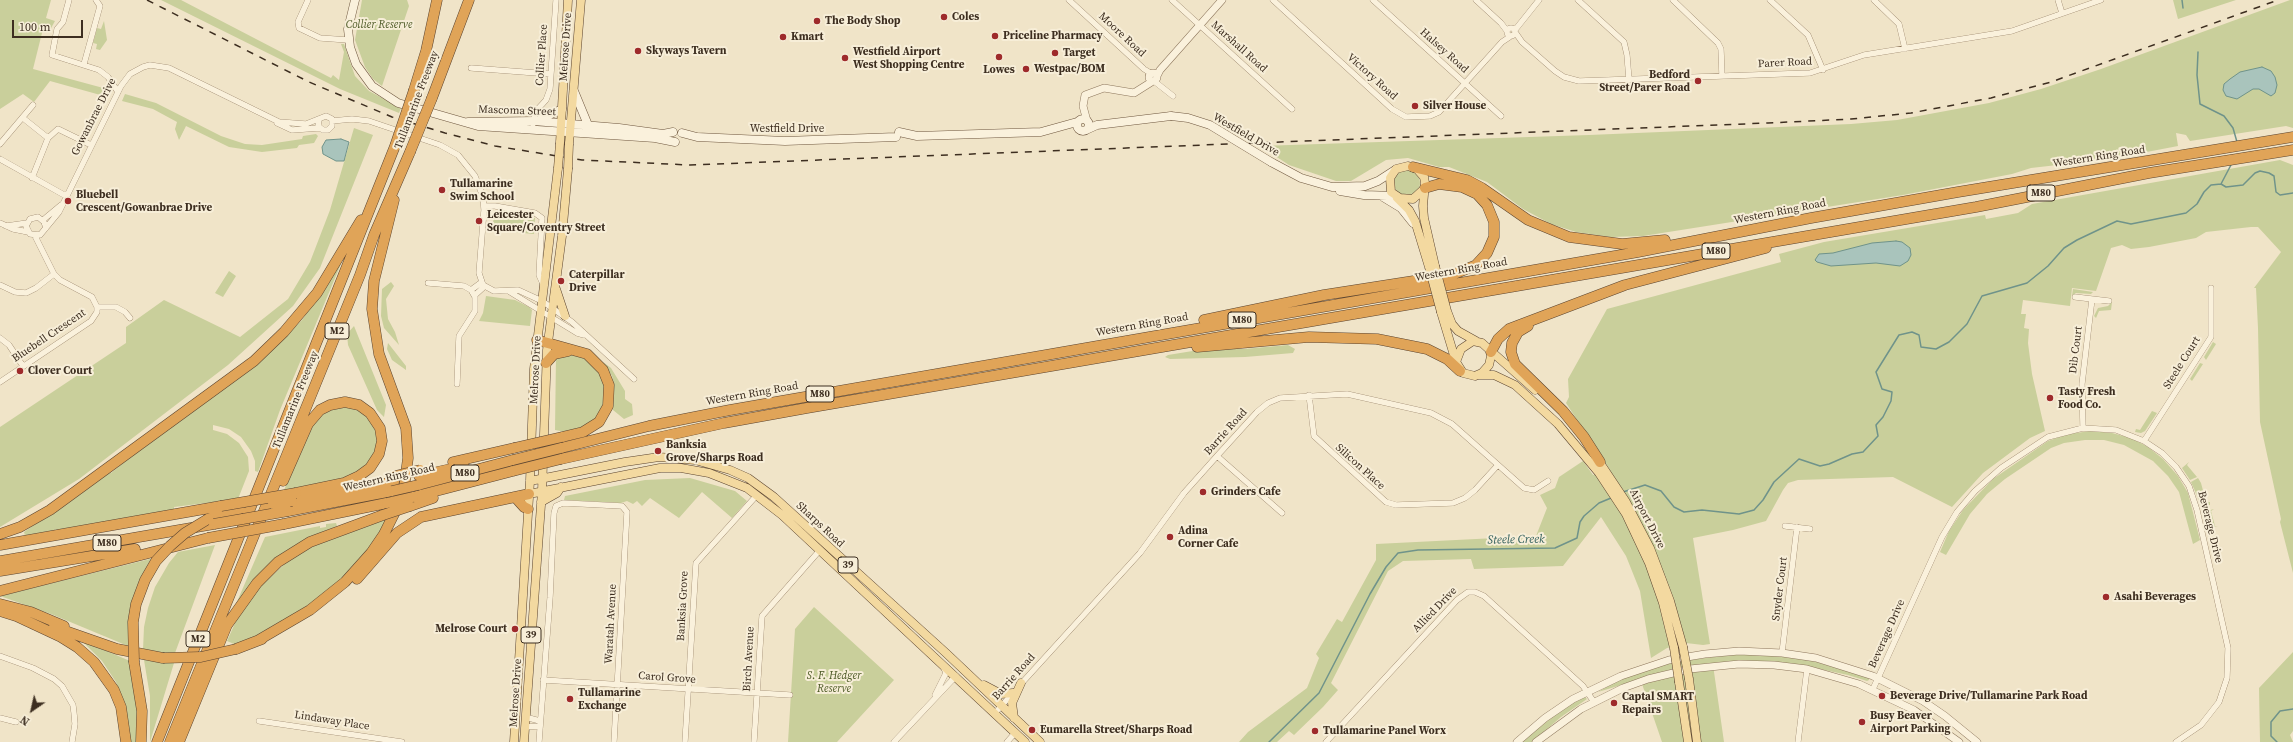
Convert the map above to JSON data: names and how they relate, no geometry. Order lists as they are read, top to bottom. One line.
{"streets":{"highway":["Tullamarine Freeway","Western Ring Road","M80","M2"],"main road":["Melrose Drive","Mascoma Street","Westfield Drive","Airport Drive","Sharps Road","39"],"street":["Moore Road","Marshall Road","Halsey Road","Collier Place","Parer Road","Victory Road","Gowanbrae Drive","Bluebell Crescent","Dib Court","Steele Court","Barrie Road","Silicon Place","Beverage Drive","Snyder Court","Banksia Grove","Allied Drive","Waratah Avenue","Birch Avenue","Carol Grove","Lindaway Place"]},"crossings":[["Melrose Drive","Mascoma Street"],["Melrose Drive","Westfield Drive"],["Melrose Drive","Sharps Road"],["Melrose Drive","39"],["Halsey Road","Victory Road"],["Collier Place","Mascoma Street"],["Parer Road","Victory Road"],["Mascoma Street","Westfield Drive"],["Gowanbrae Drive","Bluebell Crescent"],["Dib Court","Beverage Drive"],["Steele Court","Beverage Drive"],["Barrie Road","Silicon Place"],["Barrie Road","Sharps Road"],["Sharps Road","39"],["Sharps Road","Banksia Grove"],["Sharps Road","Birch Avenue"],["Banksia Grove","Carol Grove"],["Waratah Avenue","Carol Grove"],["Birch Avenue","Carol Grove"]],"water":["Steele Creek"],"parks":["Collier Reserve","S. F. Hedger Reserve"],"places":["Coles","The Body Shop","Priceline Pharmacy","Kmart","Skyways Tavern","Target","Lowes","Westfield Airport West Shopping Centre","Westpac/BOM","Bedford Street/Parer Road","Silver House","Tullamarine Swim School","Bluebell Crescent/Gowanbrae Drive","Leicester Square/Coventry Street","Caterpillar Drive","Clover Court","Tasty Fresh Food Co.","Banksia Grove/Sharps Road","Grinders Cafe","Adina Corner Cafe","Asahi Beverages","Melrose Court","Beverage Drive/Tullamarine Park Road","Tullamarine Exchange","Captal SMART Repairs","Busy Beaver Airport Parking","Eumarella Street/Sharps Road","Tullamarine Panel Worx"],"scale_bar":"100 m","north":"bottom left"}
